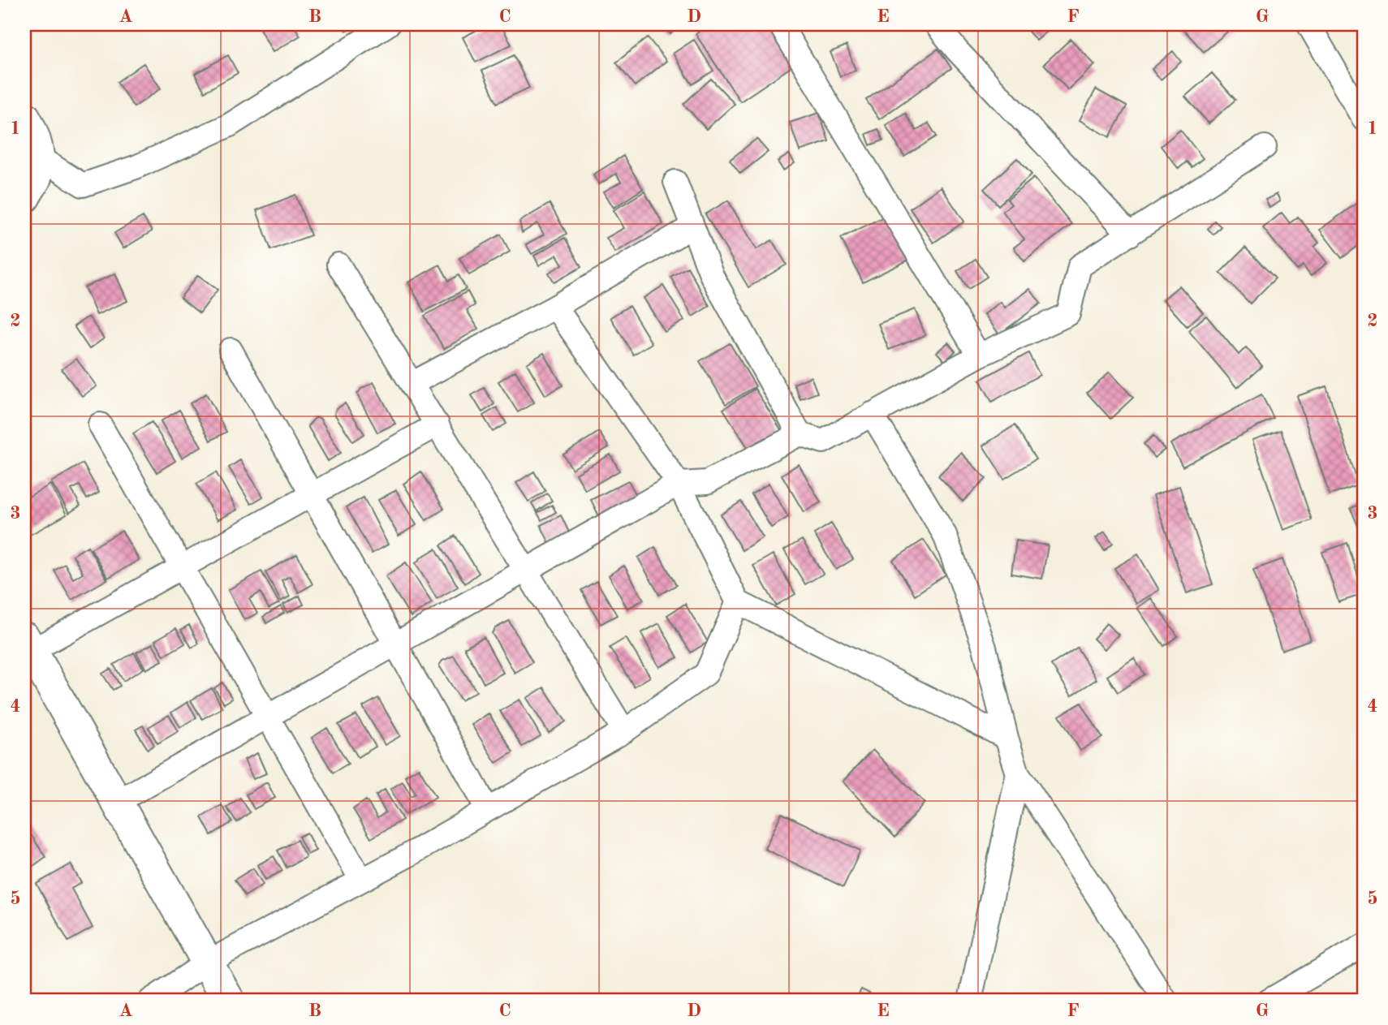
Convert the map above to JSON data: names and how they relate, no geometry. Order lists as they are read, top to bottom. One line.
{"grid":{"columns":["A","B","C","D","E","F","G"],"rows":["1","2","3","4","5"]}}
